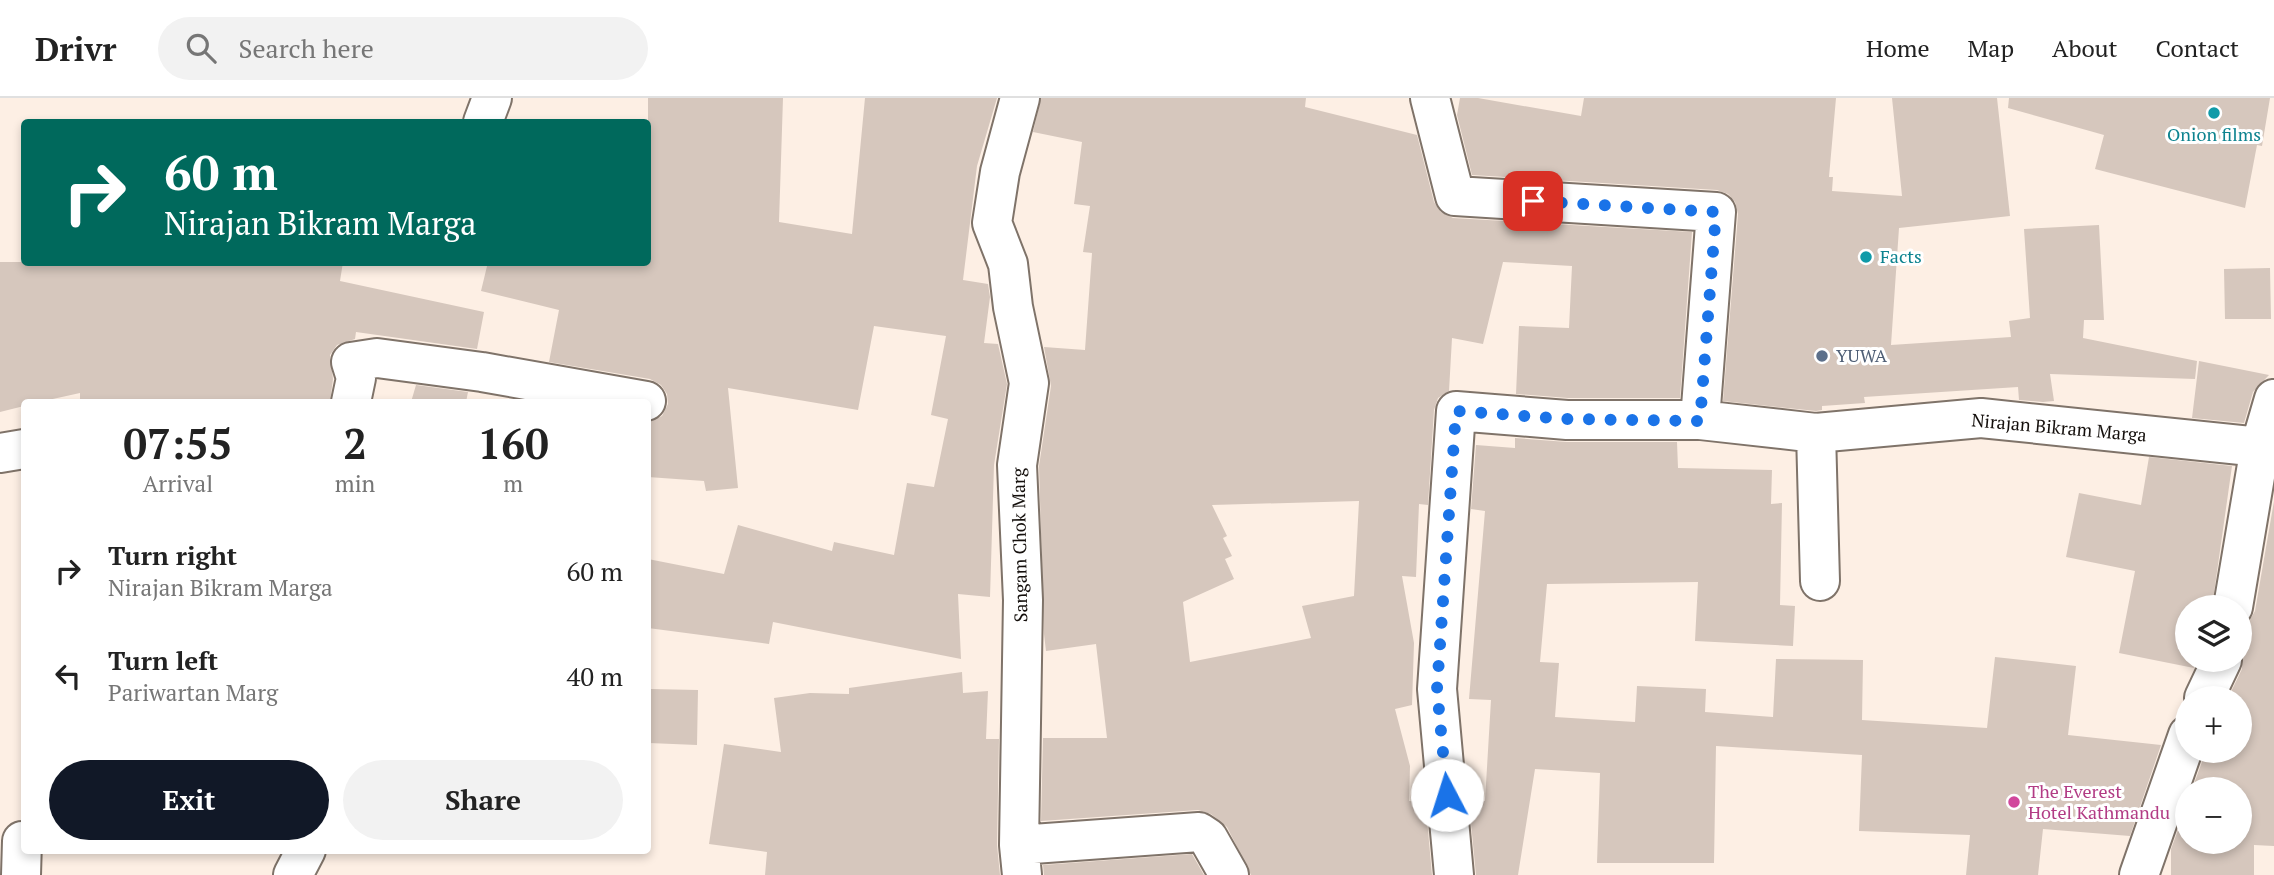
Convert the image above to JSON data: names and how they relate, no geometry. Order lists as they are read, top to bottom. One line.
{"streets":{"street":["Nirajan Bikram Marga","Sangam Chok Marg"]},"places":["Onion films","Facts","YUWA","The Everest Hotel Kathmandu"],"page":{"header":"Drivr","search":"Search here","nav":["Home","Map","About","Contact"],"turn":["60 m","Nirajan Bikram Marga"],"eta":["07:55","Arrival","2","min","160","m"],"list":[{"name":"Turn right","note":"Nirajan Bikram Marga","value":"60 m"},{"name":"Turn left","note":"Pariwartan Marg","value":"40 m"}],"map_buttons":["+","−"],"buttons":["Exit","Share"]}}
